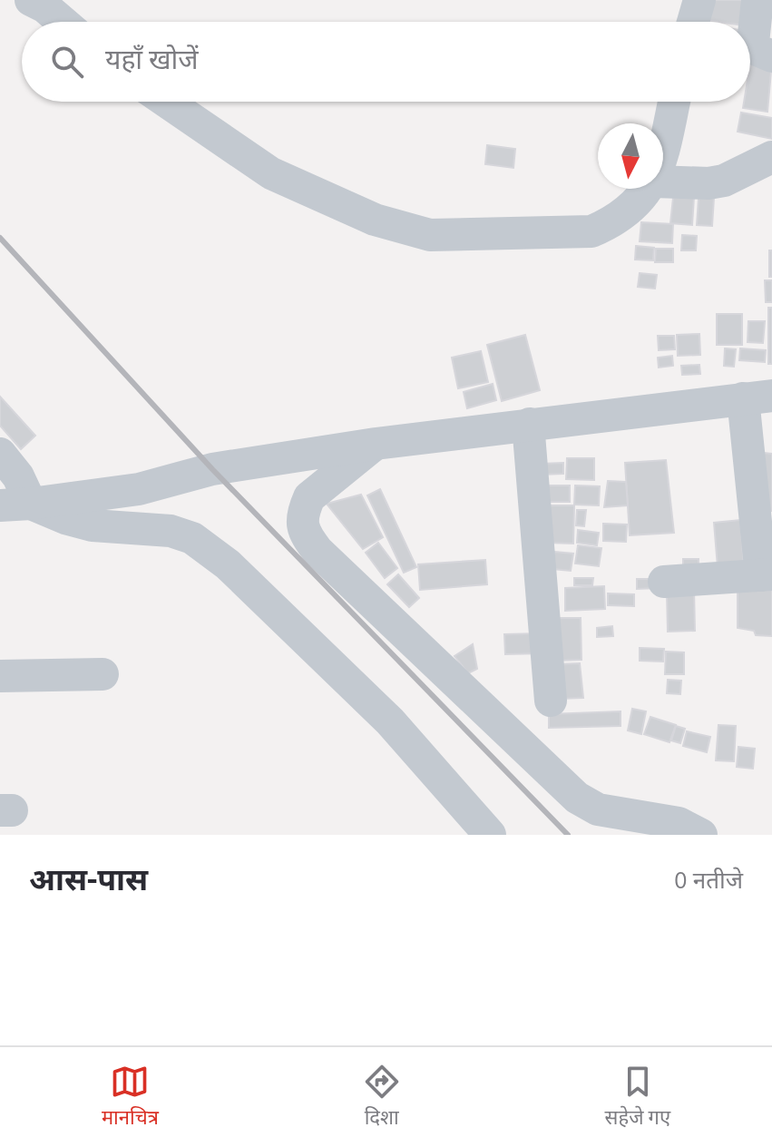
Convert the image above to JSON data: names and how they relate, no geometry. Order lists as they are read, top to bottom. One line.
{"north":"bottom","page":{"search":"यहाँ खोजें","heading":["आस-पास","0 नतीजे"],"nav":["मानचित्र","दिशा","सहेजे गए"]}}
